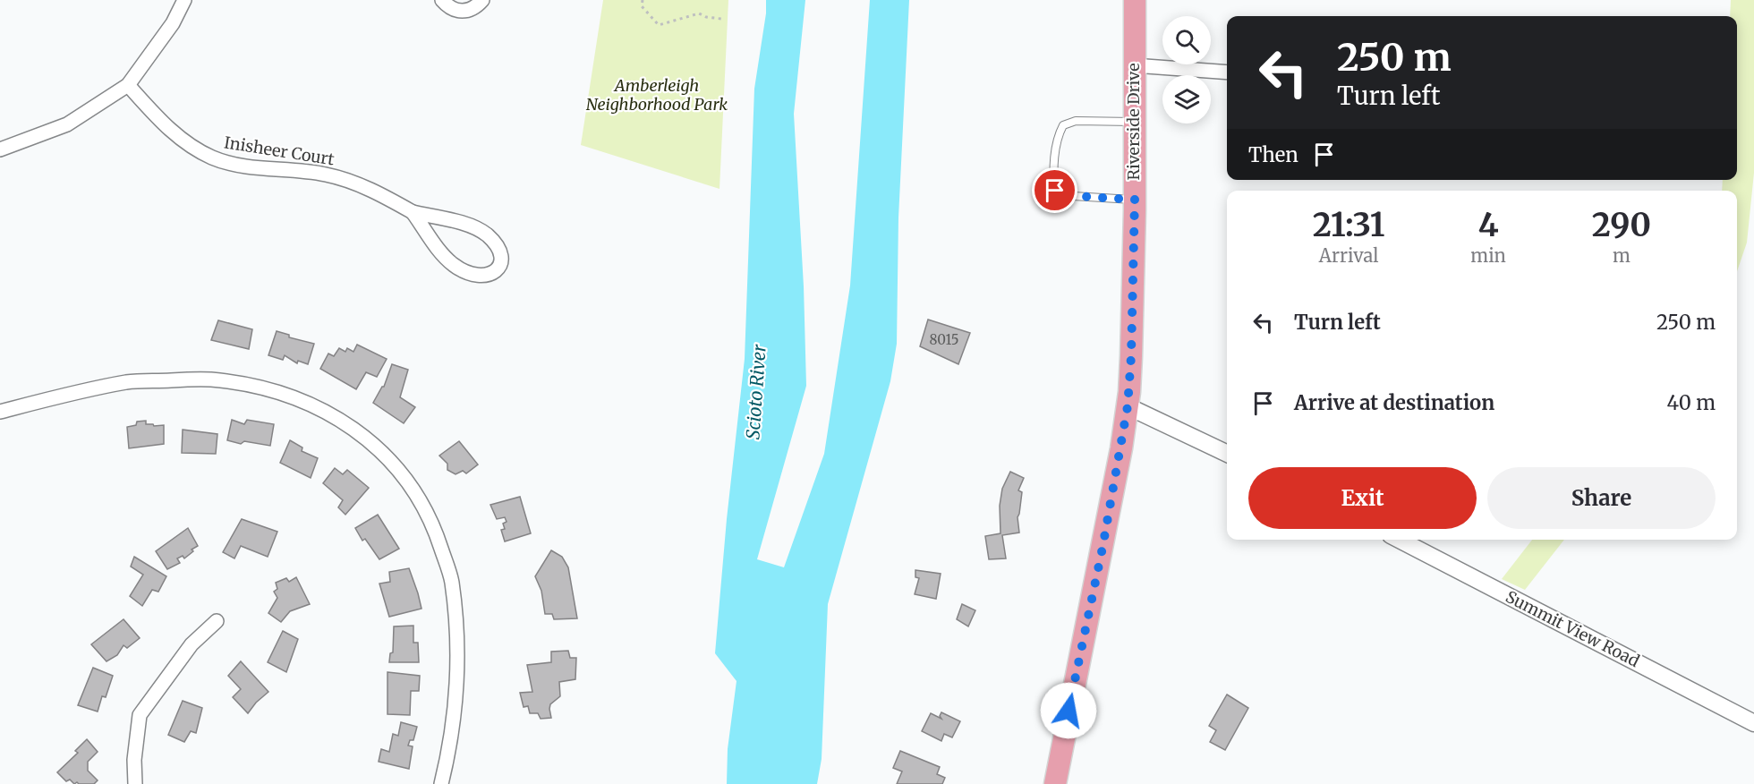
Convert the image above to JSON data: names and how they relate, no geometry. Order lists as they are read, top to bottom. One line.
{"streets":{"main road":["Riverside Drive"],"street":["Inisheer Court","Summit View Road"]},"water":["Scioto River"],"parks":["Amberleigh Neighborhood Park"],"house_numbers":["8015"],"page":{"turn":["250 m","Turn left"],"then":"Then","eta":["21:31","Arrival","4","min","290","m"],"list":[{"name":"Turn left","value":"250 m"},{"name":"Arrive at destination","value":"40 m"}],"buttons":["Exit","Share"]}}
